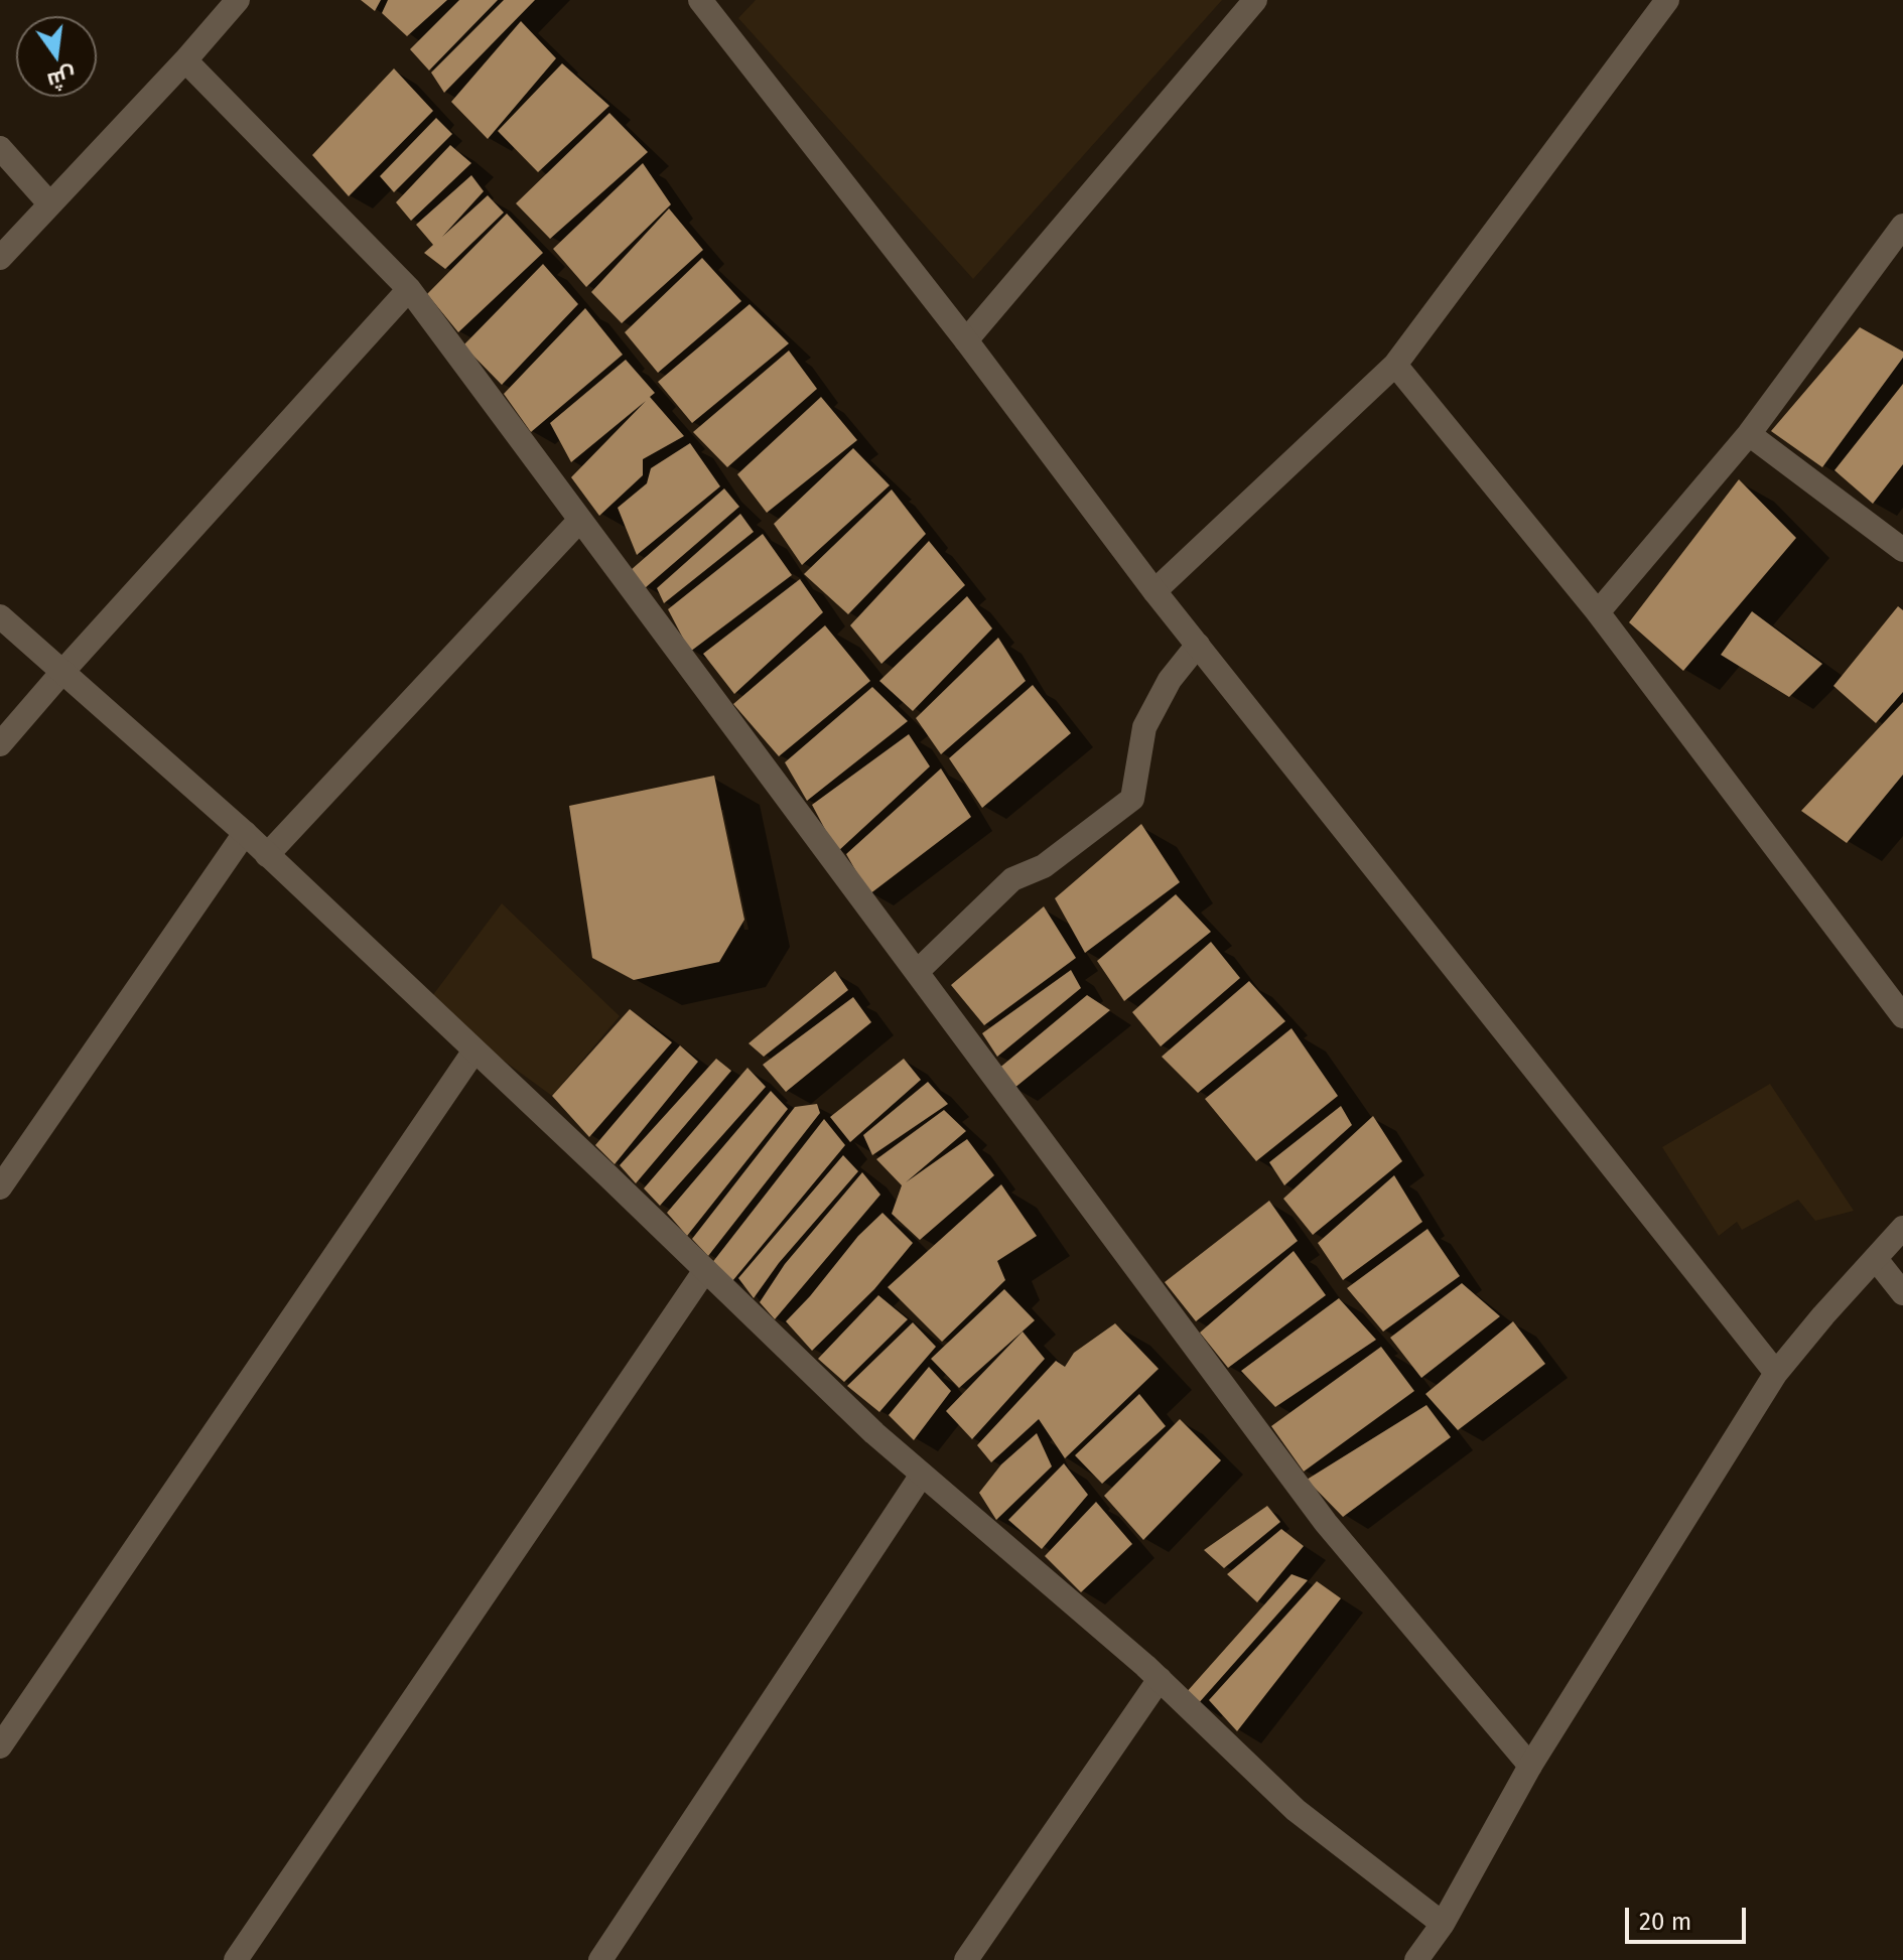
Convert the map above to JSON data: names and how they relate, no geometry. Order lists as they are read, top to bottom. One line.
{"scale_bar":"20 m","north":"bottom"}
